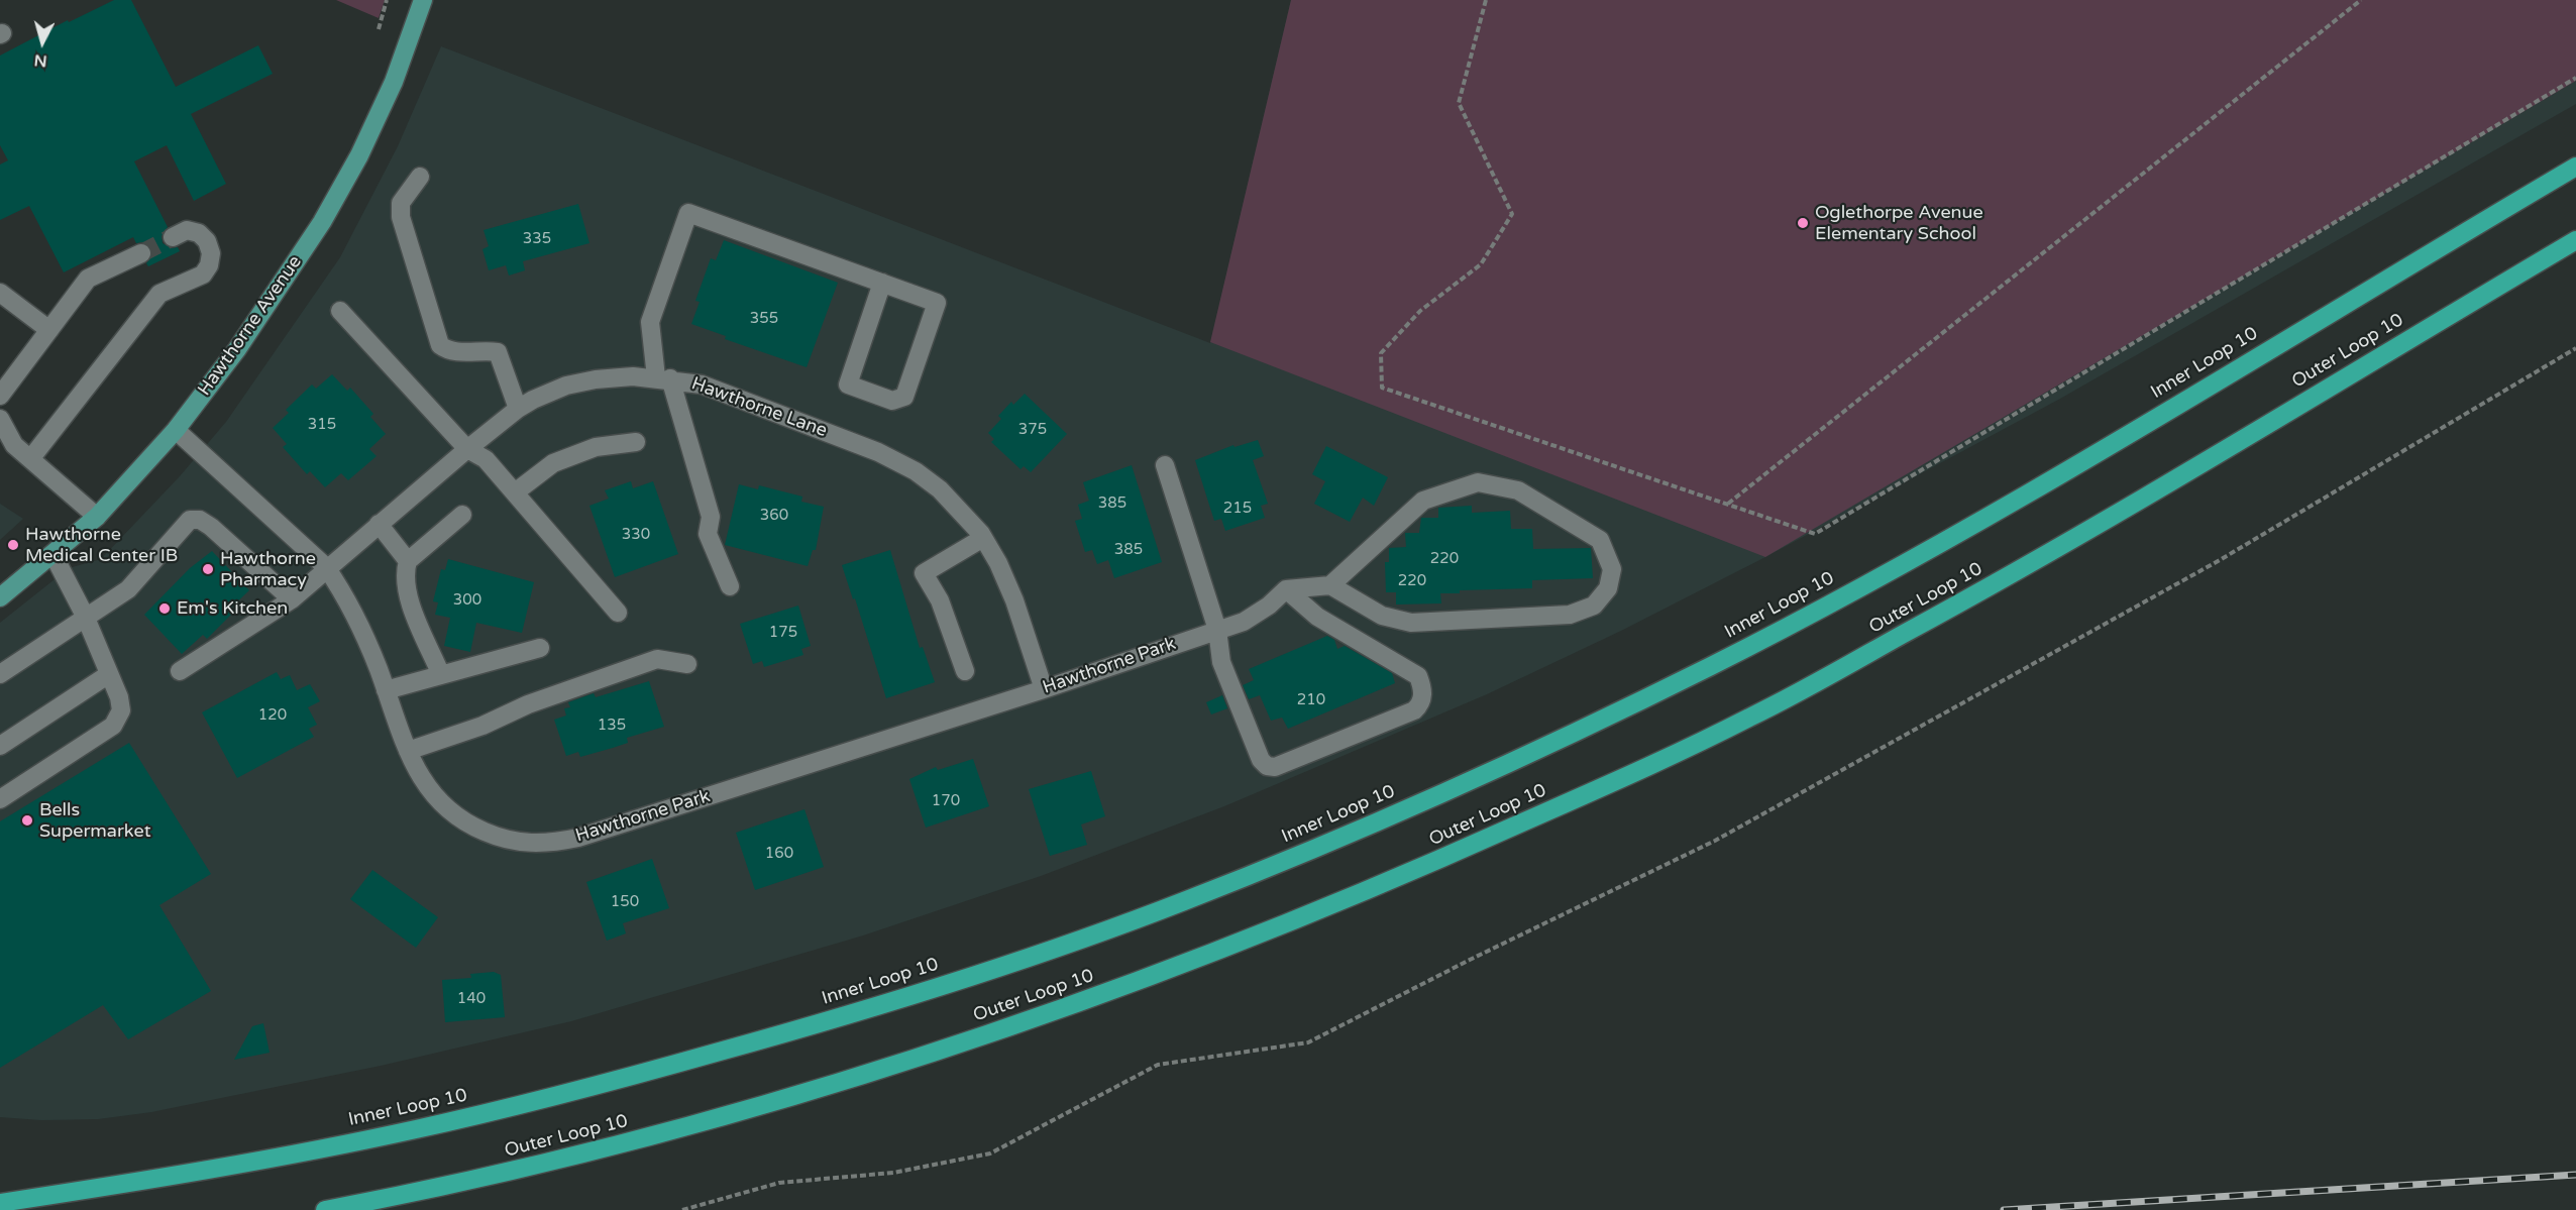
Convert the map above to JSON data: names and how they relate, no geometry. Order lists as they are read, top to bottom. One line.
{"streets":{"highway":["Outer Loop 10","Inner Loop 10"],"main road":["Hawthorne Avenue"],"street":["Hawthorne Lane","Hawthorne Park"]},"crossings":[["Hawthorne Avenue","Hawthorne Park"],["Hawthorne Lane","Hawthorne Park"]],"places":["Oglethorpe Avenue Elementary School","Hawthorne Medical Center IB","Hawthorne Pharmacy","Em's Kitchen","Bells Supermarket"],"house_numbers":["335","355","315","375","385","215","360","330","385","220","220","300","175","210","120","135","170","160","150","140"],"north":"bottom"}
